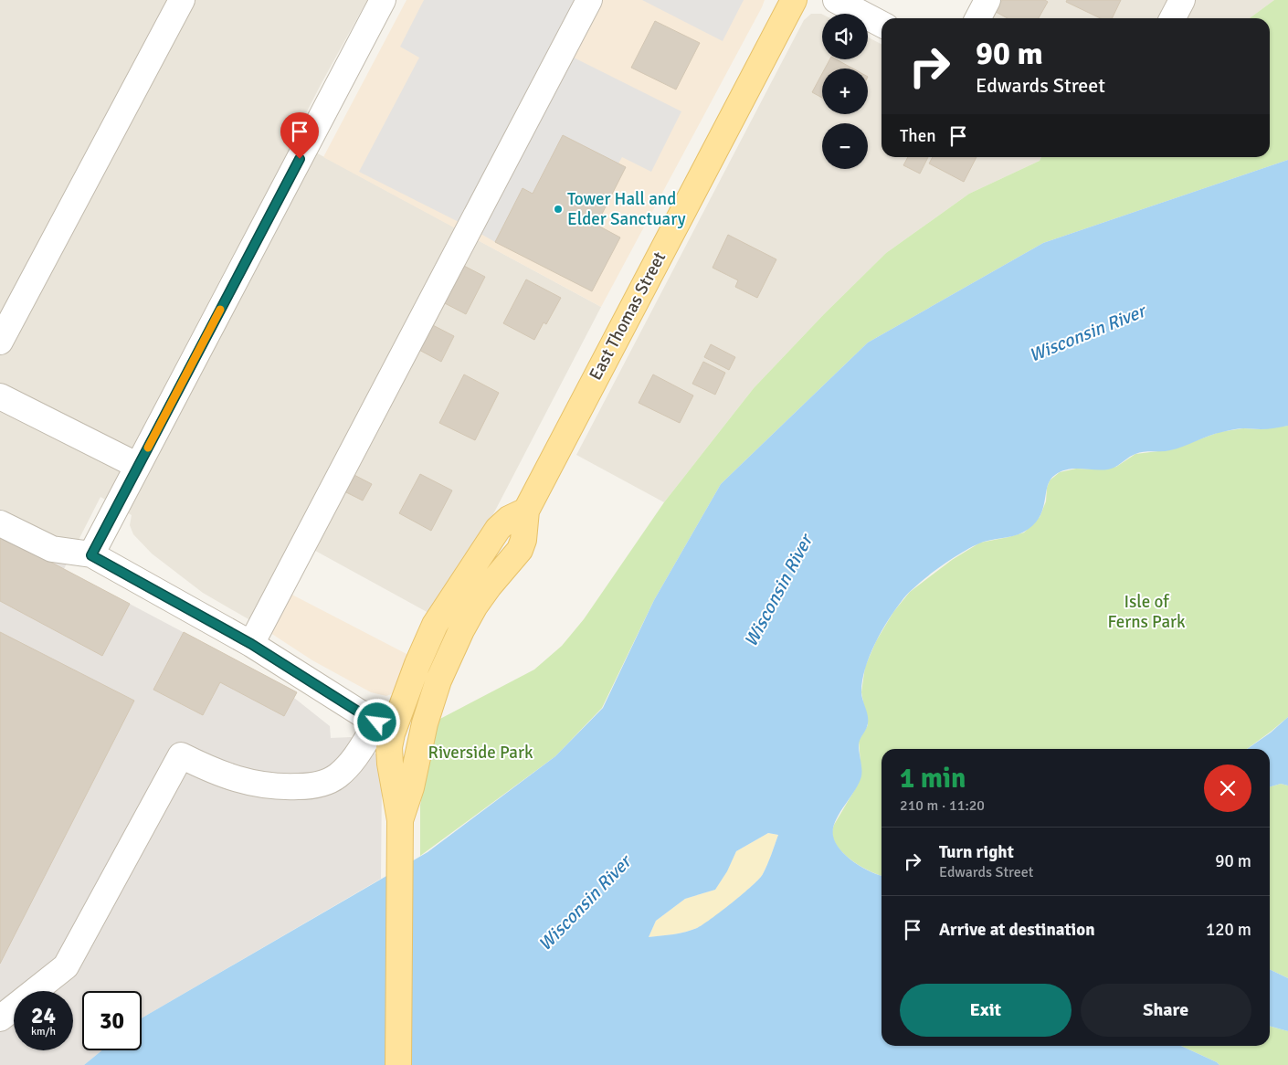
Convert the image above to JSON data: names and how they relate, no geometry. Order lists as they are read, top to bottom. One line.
{"streets":{"main road":["East Thomas Street"]},"water":["Wisconsin River"],"parks":["Isle of Ferns Park","Riverside Park"],"places":["Tower Hall and Elder Sanctuary"],"page":{"map_buttons":["+","−"],"turn":["90 m","Edwards Street"],"then":"Then","heading":["1 min","210 m · 11:20"],"list":[{"name":"Turn right","note":"Edwards Street","value":"90 m"},{"name":"Arrive at destination","value":"120 m"}],"buttons":["Exit","Share"],"speed":"24 km/h","limit":"30"}}
